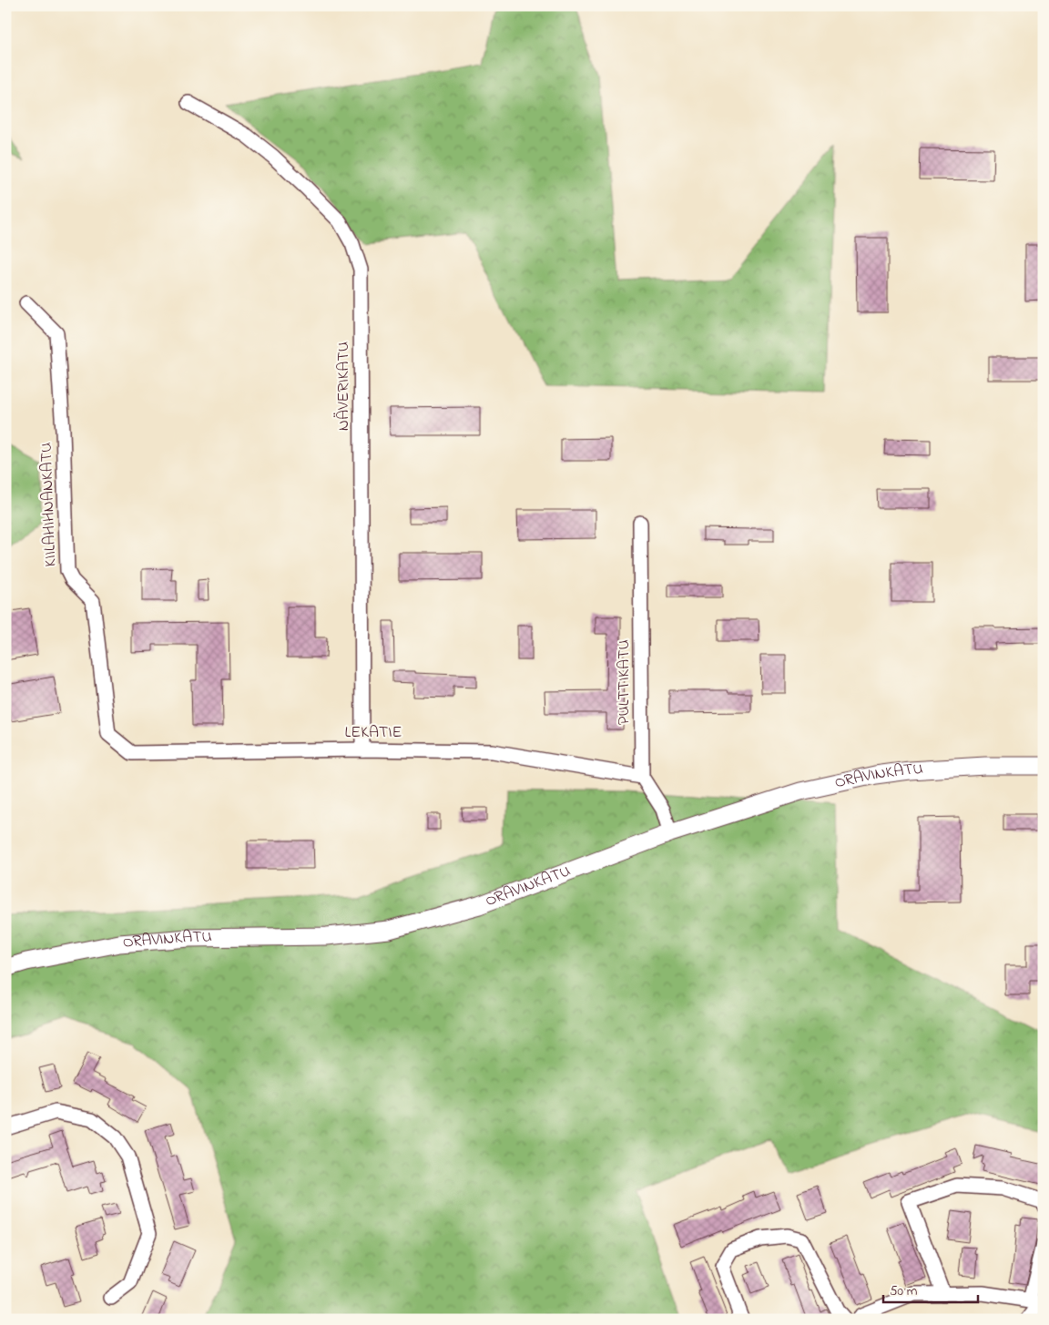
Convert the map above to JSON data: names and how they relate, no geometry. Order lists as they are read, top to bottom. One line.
{"streets":{"street":["NÄVERIKATU","KIILAHIHNANKATU","PULTTIKATU","LEKATIE","ORAVINKATU"]},"crossings":[["NÄVERIKATU","LEKATIE"],["KIILAHIHNANKATU","LEKATIE"],["PULTTIKATU","LEKATIE"]],"scale_bar":"50 m"}
